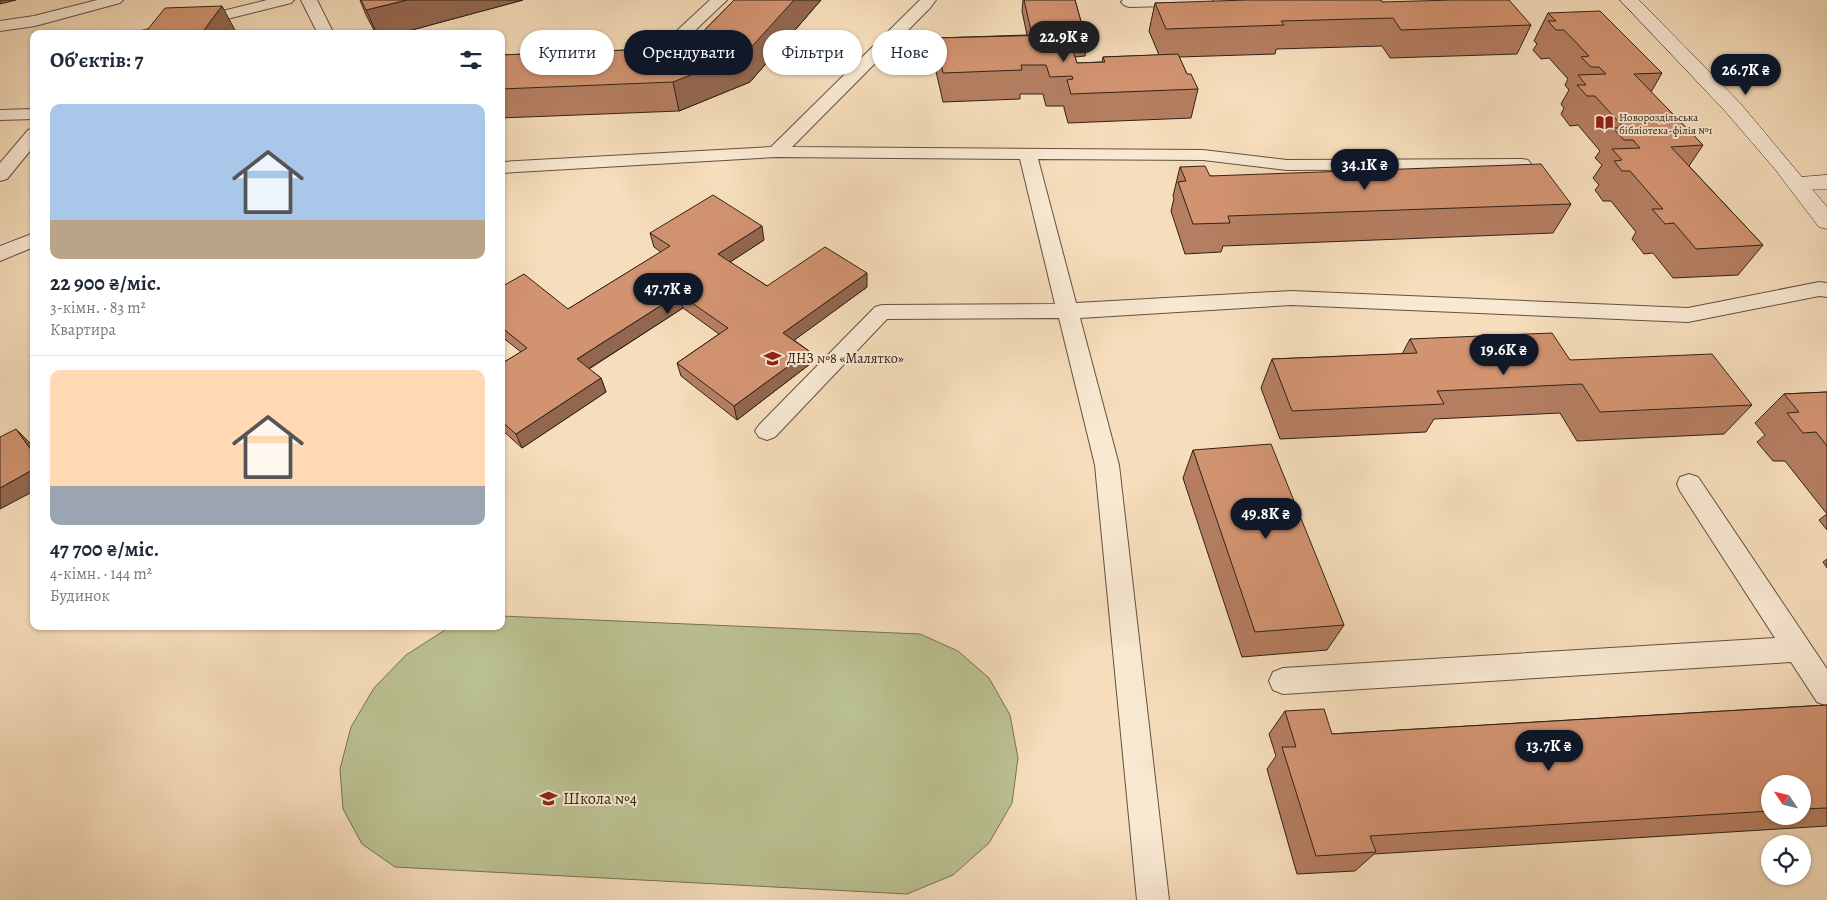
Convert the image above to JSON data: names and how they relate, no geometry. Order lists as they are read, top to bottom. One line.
{"places":{"library":["Новороздільська бібліотека-філія №1"],"school or university":["ДНЗ №8 «Малятко»","Школа №4"]},"north":"top left","page":{"price":["22.9K ₴","26.7K ₴","34.1K ₴","47.7K ₴","19.6K ₴","49.8K ₴","13.7K ₴"],"chip":["Купити","Орендувати","Фільтри","Нове"],"heading":"Об’єктів: 7","list":[{"name":"22 900 ₴/міс.","note":"3-кімн. · 83 m² · Квартира"},{"name":"47 700 ₴/міс.","note":"4-кімн. · 144 m² · Будинок"}]}}
